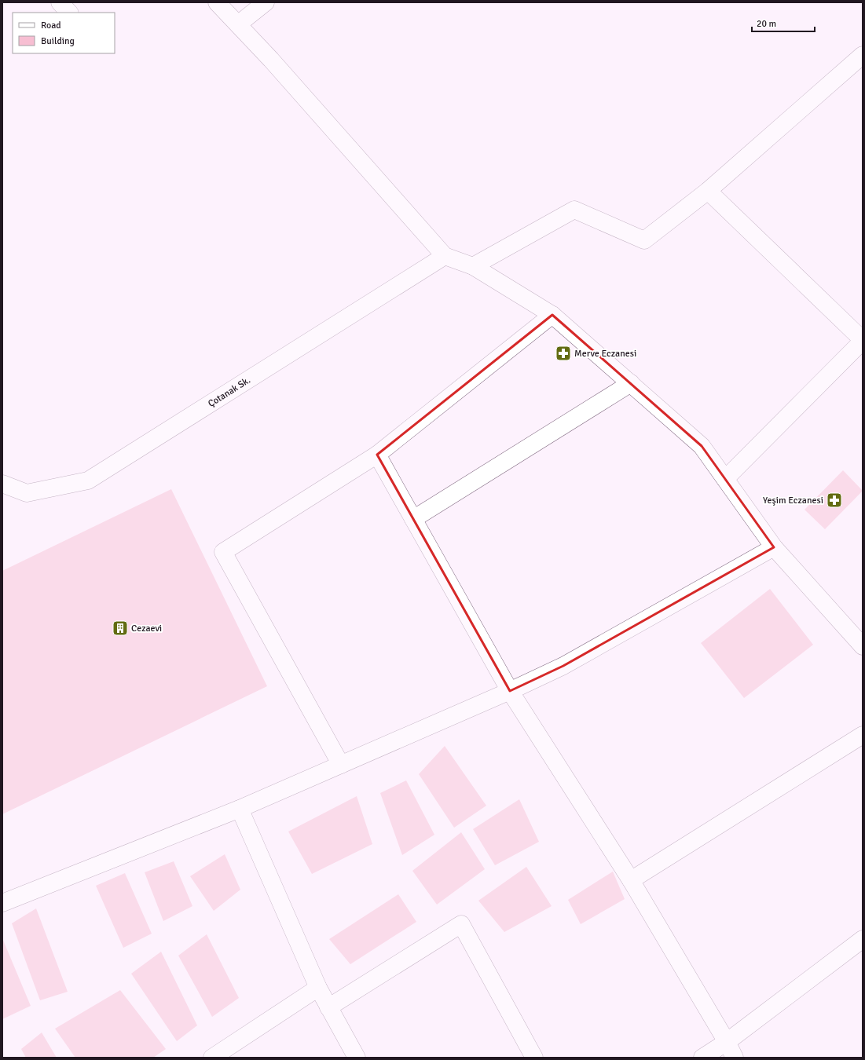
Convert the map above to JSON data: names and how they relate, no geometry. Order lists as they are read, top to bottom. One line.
{"streets":{"street":["Çotanak Sk."]},"places":{"pharmacy":["Merve Eczanesi","Yeşim Eczanesi"],"building":["Cezaevi"]},"legend":["Road","Building"],"scale_bar":"20 m"}
